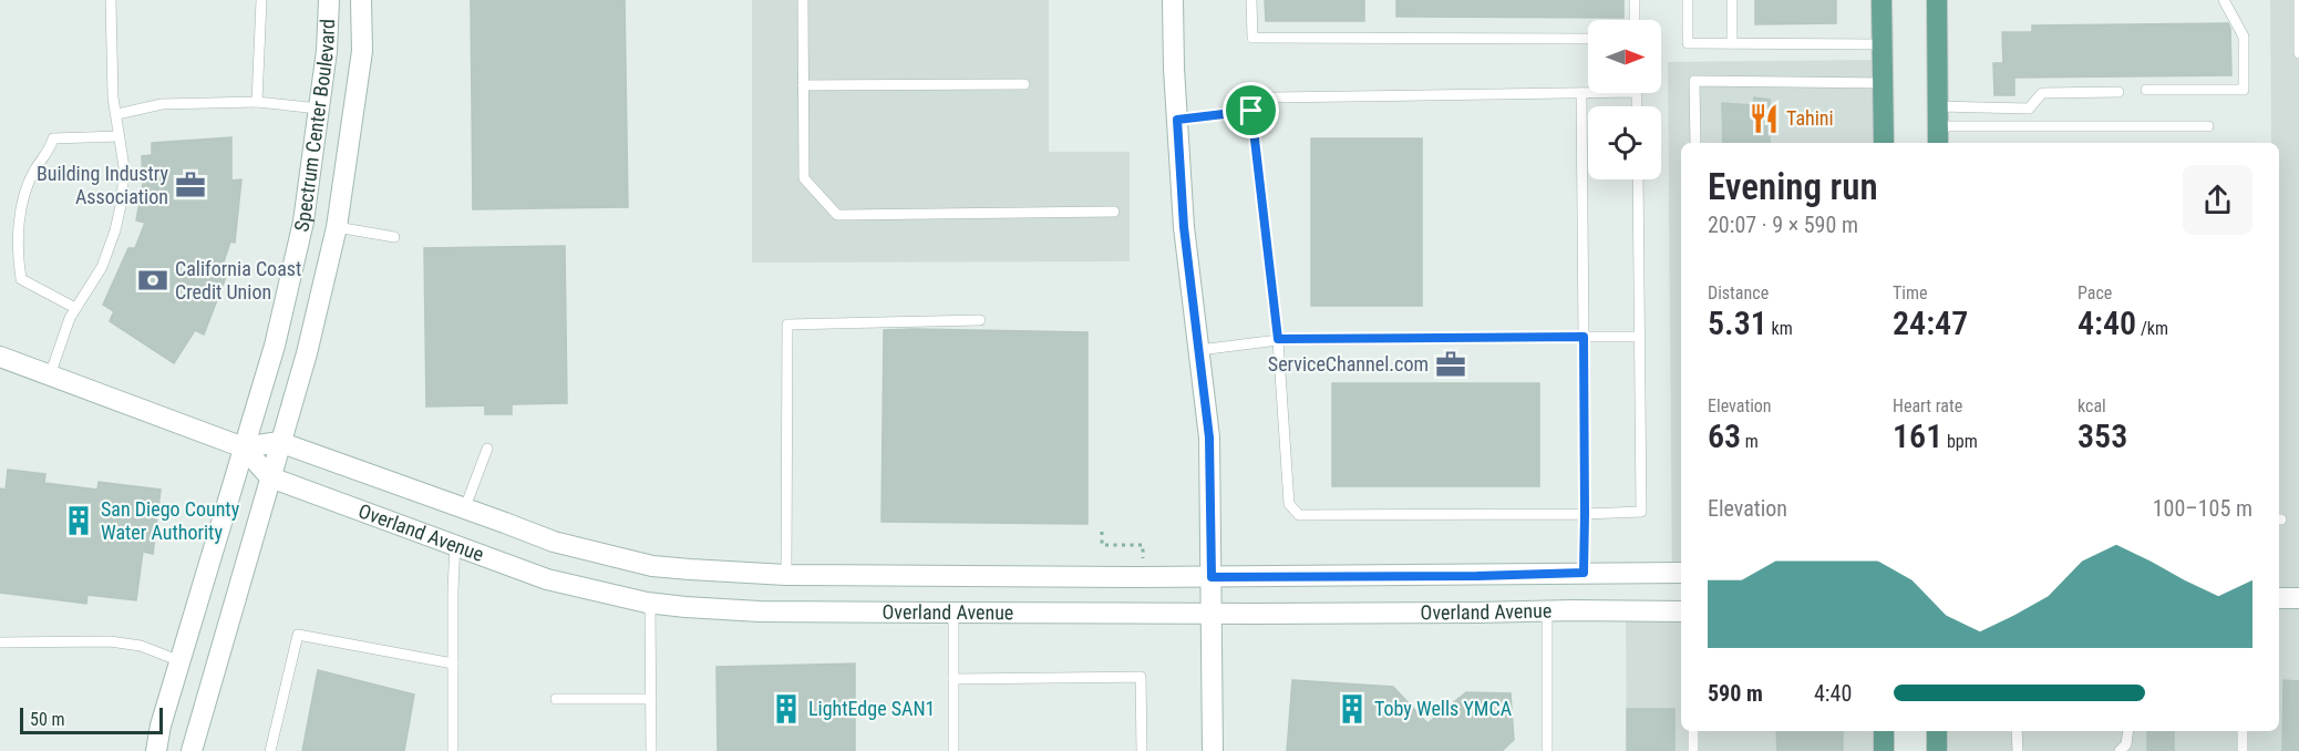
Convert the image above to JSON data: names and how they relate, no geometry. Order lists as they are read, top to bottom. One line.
{"streets":{"street":["Spectrum Center Boulevard","Overland Avenue"]},"crossings":[["Spectrum Center Boulevard","Overland Avenue"]],"places":{"restaurant":["Tahini"],"office":["Building Industry Association","ServiceChannel.com"],"bank":["California Coast Credit Union"],"building":["San Diego County Water Authority","LightEdge SAN1","Toby Wells YMCA"]},"scale_bar":"50 m","north":"right","page":{"heading":["Evening run","20:07 · 9 × 590 m"],"stats":[["Distance","5.31 km"],["Time","24:47"],["Pace","4:40 /km"],["Elevation","63 m"],["Heart rate","161 bpm"],["kcal","353"]],"chart":["Elevation","100–105 m"],"list":[{"name":"590 m","note":"4:40"}],"scale":"50 m"}}
